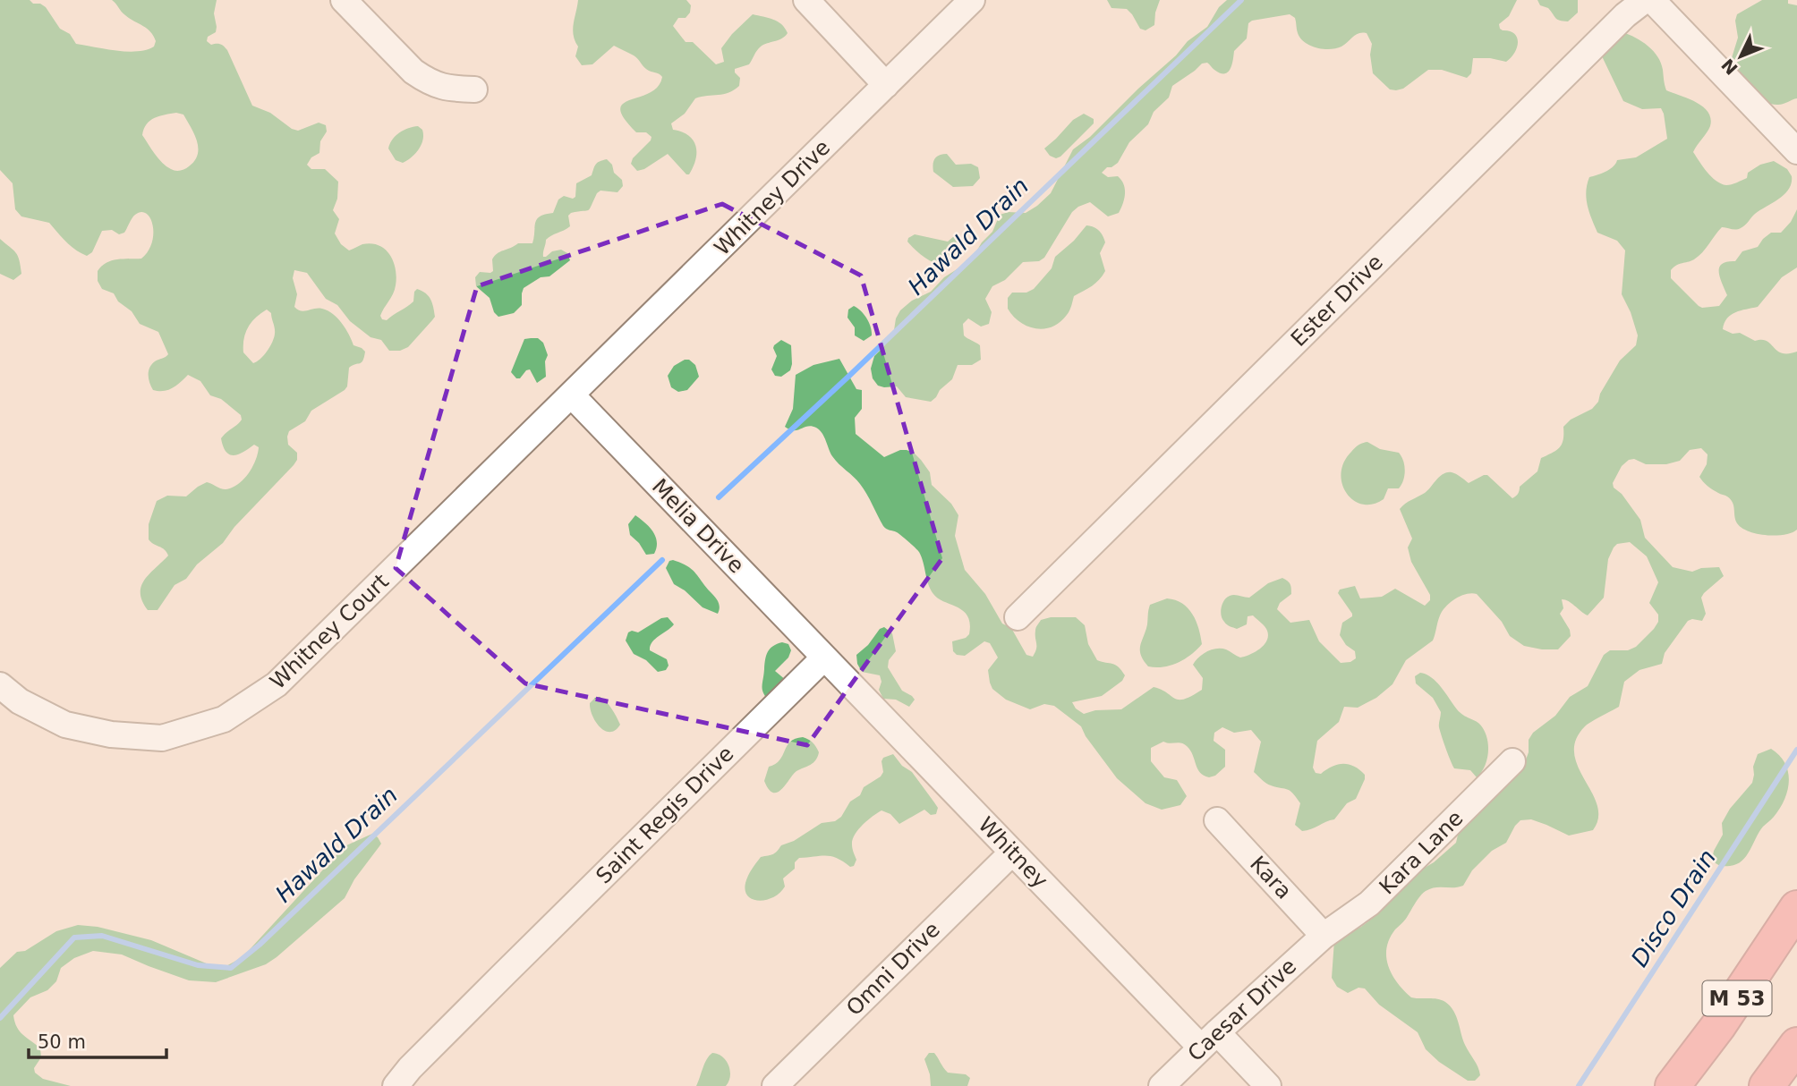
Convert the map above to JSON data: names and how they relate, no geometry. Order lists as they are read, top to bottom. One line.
{"streets":{"highway":["M 53"],"street":["Whitney Drive","Ester Drive","Melia Drive","Whitney Court","Saint Regis Drive","Whitney","Kara Lane","Kara","Omni Drive","Caesar Drive"]},"crossings":[["Whitney Drive","Melia Drive"],["Whitney Drive","Whitney Court"],["Melia Drive","Whitney Court"],["Melia Drive","Saint Regis Drive"],["Melia Drive","Whitney"],["Saint Regis Drive","Whitney"],["Whitney","Omni Drive"],["Whitney","Caesar Drive"],["Kara Lane","Kara"],["Kara Lane","Caesar Drive"],["Kara","Caesar Drive"]],"water":["Hawald Drain","Disco Drain"],"scale_bar":"50 m","north":"bottom left"}
